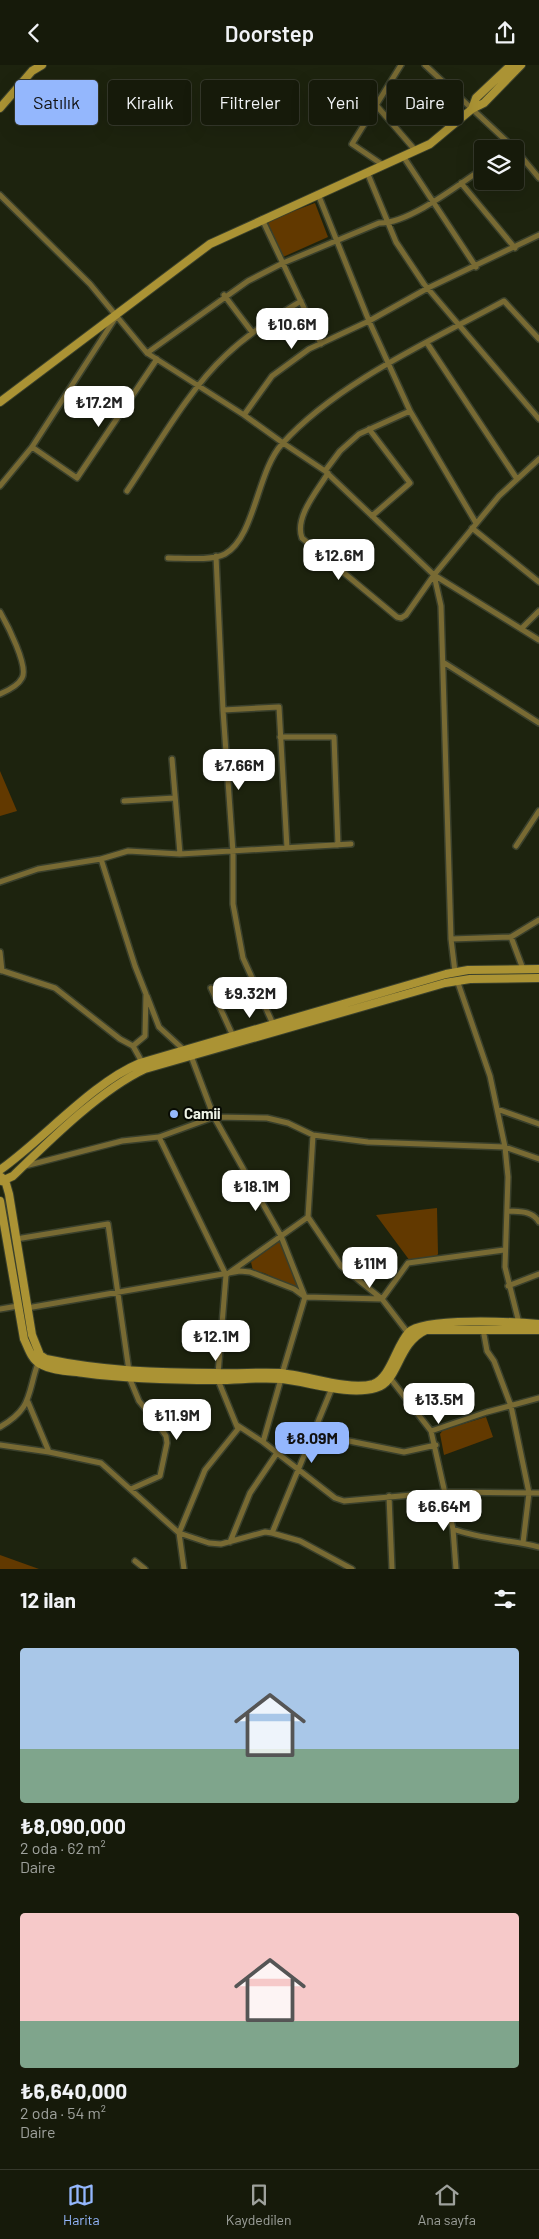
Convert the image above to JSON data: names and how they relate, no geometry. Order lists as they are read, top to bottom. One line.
{"places":["Camii"],"page":{"header":"Doorstep","chip":["Satılık","Kiralık","Filtreler","Yeni","Daire"],"price":["₺10.6M","₺17.2M","₺12.6M","₺7.66M","₺9.32M","₺18.1M","₺11M","₺12.1M","₺13.5M","₺11.9M","₺8.09M","₺6.64M"],"heading":"12 ilan","list":[{"name":"₺8,090,000","note":"2 oda · 62 m² · Daire"},{"name":"₺6,640,000","note":"2 oda · 54 m² · Daire"}],"tabs":["Harita","Kaydedilen","Ana sayfa"]}}
